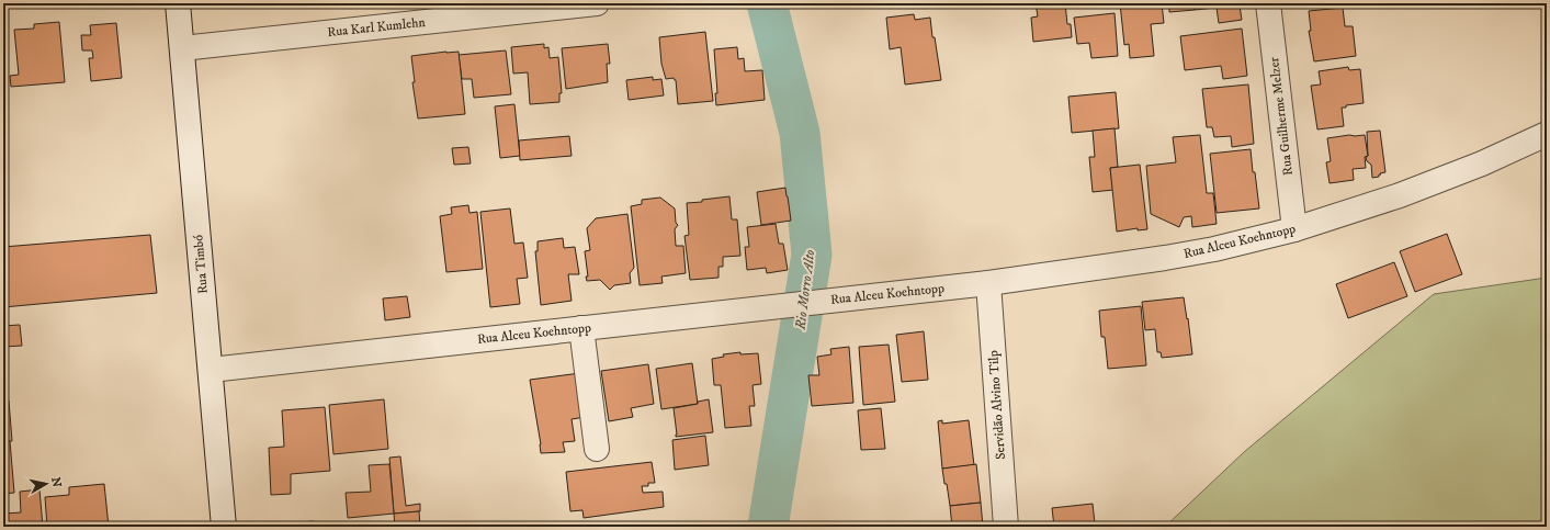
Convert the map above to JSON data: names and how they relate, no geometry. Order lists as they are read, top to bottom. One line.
{"streets":{"street":["Rua Karl Kumlehn","Rua Guilherme Melzer","Rua Alceu Koehntopp","Rua Timbó","Servidão Alvino Tilp"]},"crossings":[["Rua Karl Kumlehn","Rua Timbó"],["Rua Guilherme Melzer","Rua Alceu Koehntopp"],["Rua Alceu Koehntopp","Rua Timbó"],["Rua Alceu Koehntopp","Servidão Alvino Tilp"]],"water":["Rio Morro Alto"],"north":"right"}
